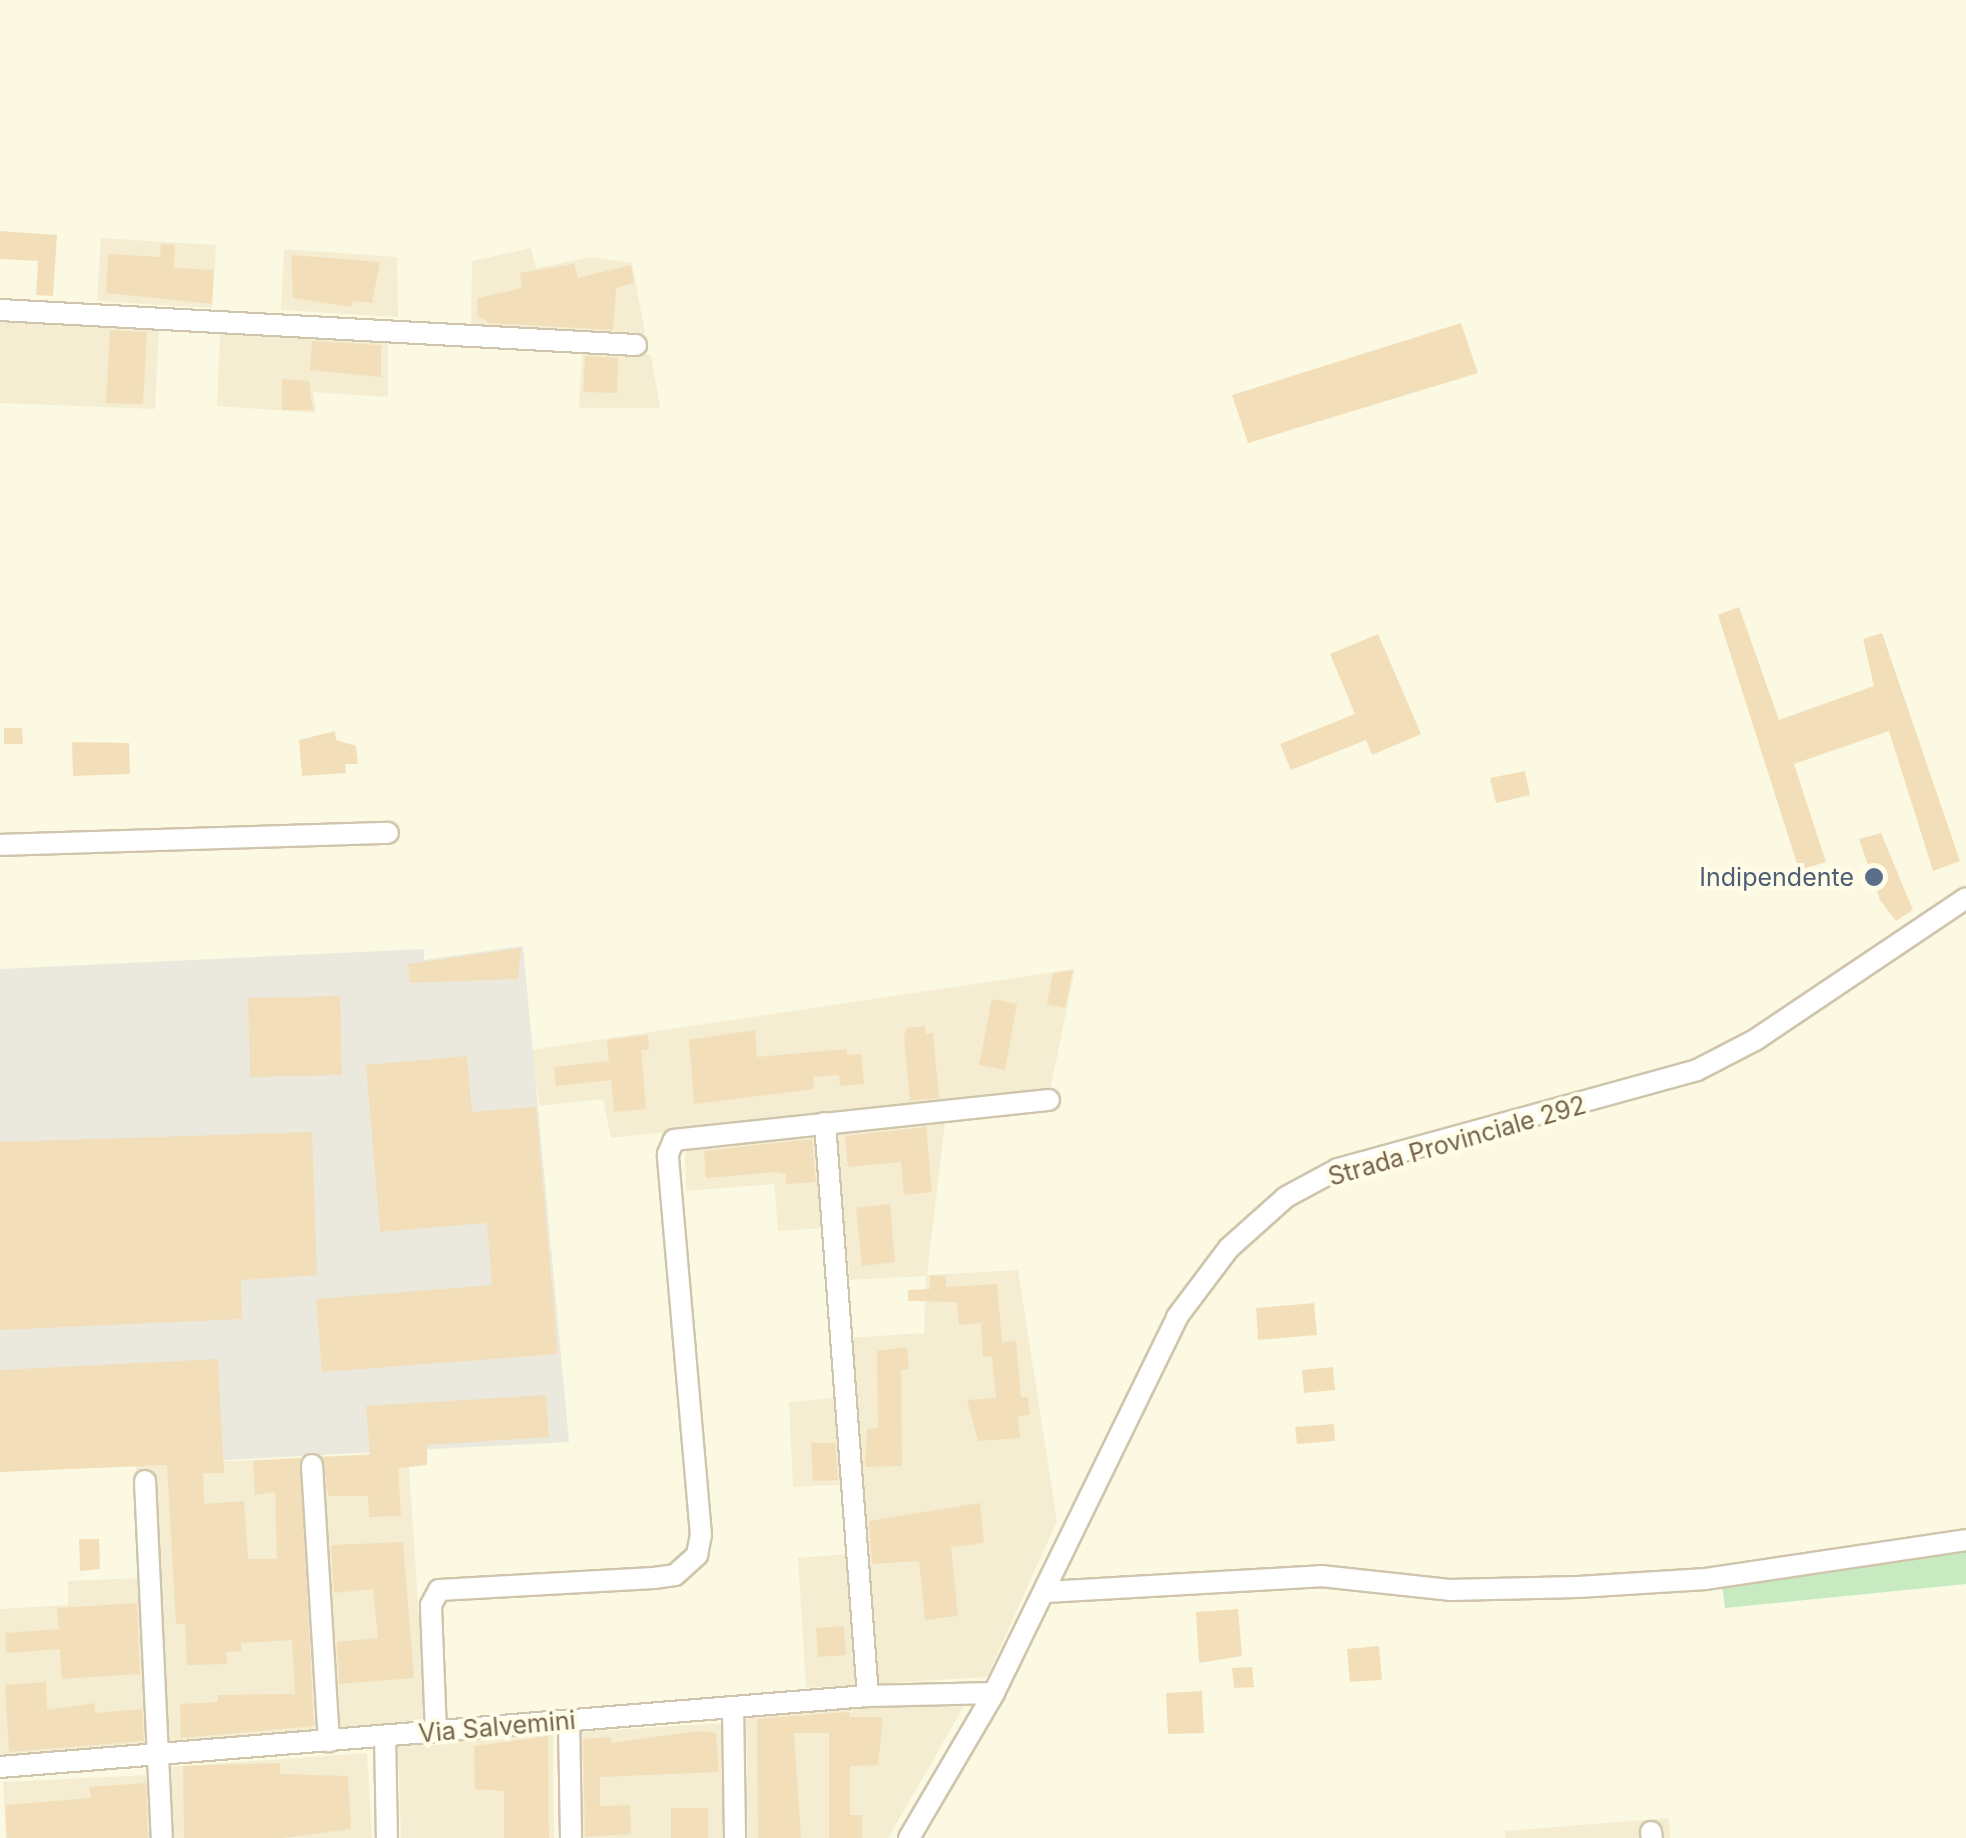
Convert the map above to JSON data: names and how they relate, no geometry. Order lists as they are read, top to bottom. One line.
{"streets":{"street":["Strada Provinciale 292","Via Salvemini"]},"crossings":[["Strada Provinciale 292","Via Salvemini"]],"places":["Indipendente"]}
